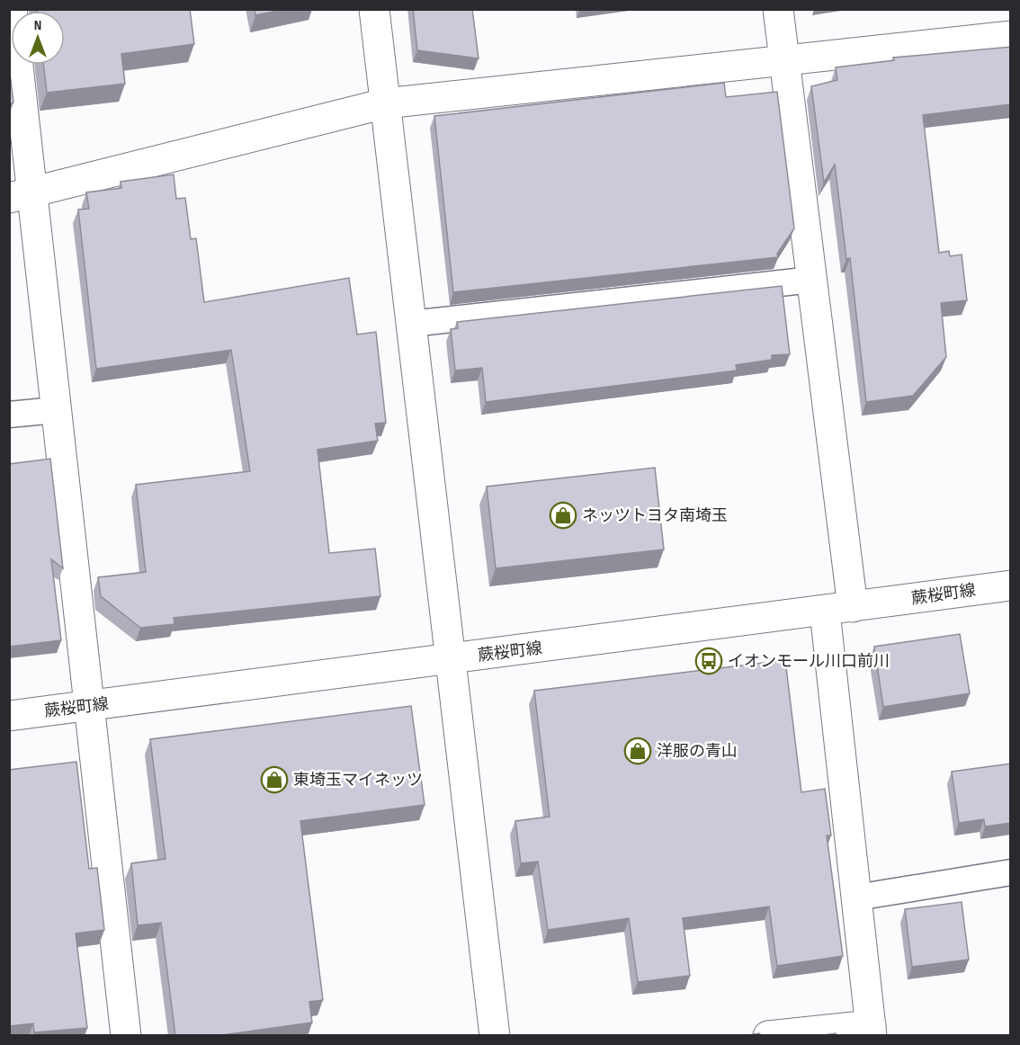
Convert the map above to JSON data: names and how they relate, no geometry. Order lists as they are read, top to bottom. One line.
{"streets":{"street":["蕨桜町線"]},"places":{"shop":["ネッツトヨタ南埼玉","洋服の青山","東埼玉マイネッツ"],"bus stop":["イオンモール川口前川"]},"north":"top"}
